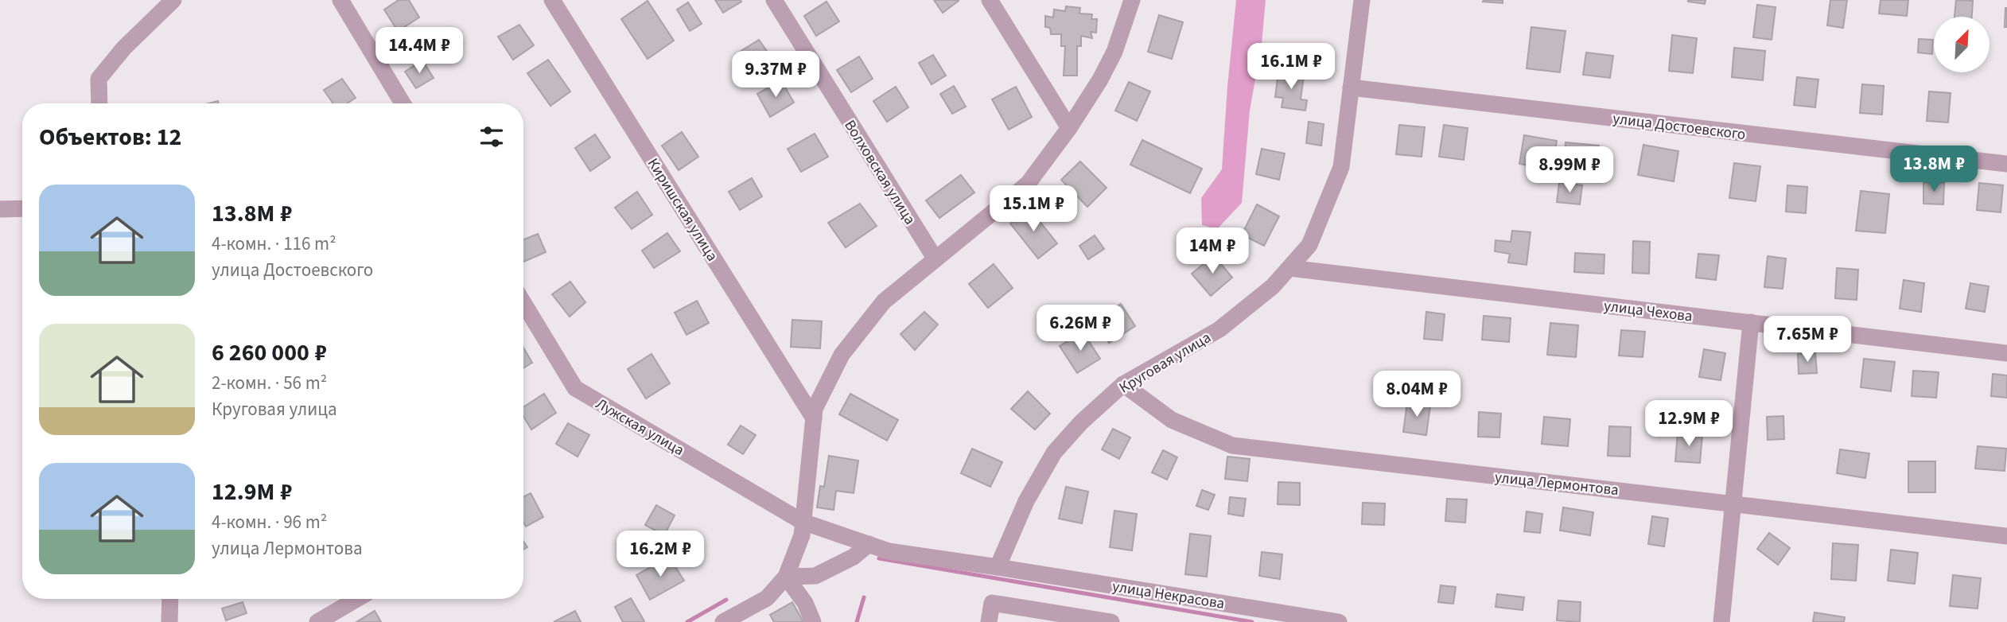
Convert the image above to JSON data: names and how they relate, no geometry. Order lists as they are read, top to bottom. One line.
{"streets":{"street":["улица Достоевского","Волховская улица","Киришская улица","улица Чехова","Круговая улица","Лужская улица","улица Лермонтова","улица Некрасова"]},"crossings":[["улица Достоевского","Круговая улица"],["улица Чехова","Круговая улица"],["Круговая улица","улица Лермонтова"],["Круговая улица","улица Некрасова"]],"north":"top right","page":{"price":["14.4M ₽","16.1M ₽","9.37M ₽","13.8M ₽","8.99M ₽","15.1M ₽","14M ₽","6.26M ₽","7.65M ₽","8.04M ₽","12.9M ₽","16.2M ₽"],"heading":"Объектов: 12","list":[{"name":"13.8M ₽","note":"4-комн. · 116 m² · улица Достоевского"},{"name":"6 260 000 ₽","note":"2-комн. · 56 m² · Круговая улица"},{"name":"12.9M ₽","note":"4-комн. · 96 m² · улица Лермонтова"}]}}
